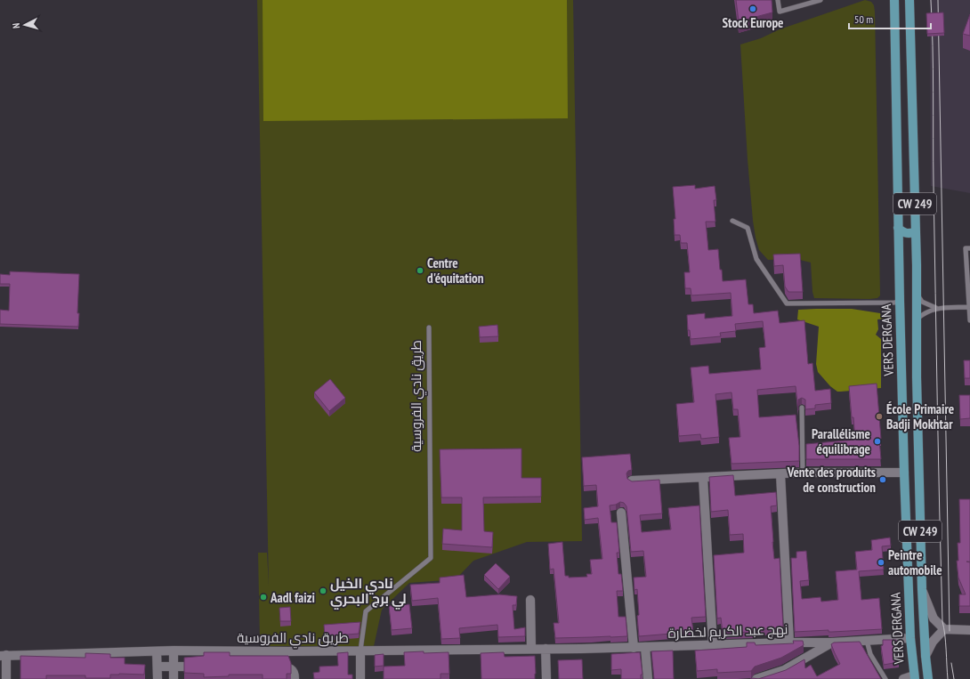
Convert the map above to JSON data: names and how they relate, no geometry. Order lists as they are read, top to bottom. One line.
{"streets":{"main road":["CW 249","VERS DERGANA","طريق نادي الفروسية","نهج عبد الكريم لخضارة"]},"crossings":[["VERS DERGANA","نهج عبد الكريم لخضارة"],["طريق نادي الفروسية","نهج عبد الكريم لخضارة"]],"places":["Stock Europe","Centre d'équitation","École Primaire Badji Mokhtar","Parallélisme équilibrage","Vente des produits de construction","Peintre automobile","نادي الخيل لي برج البحري","Aadl faizi"],"scale_bar":"50 m","north":"left"}
